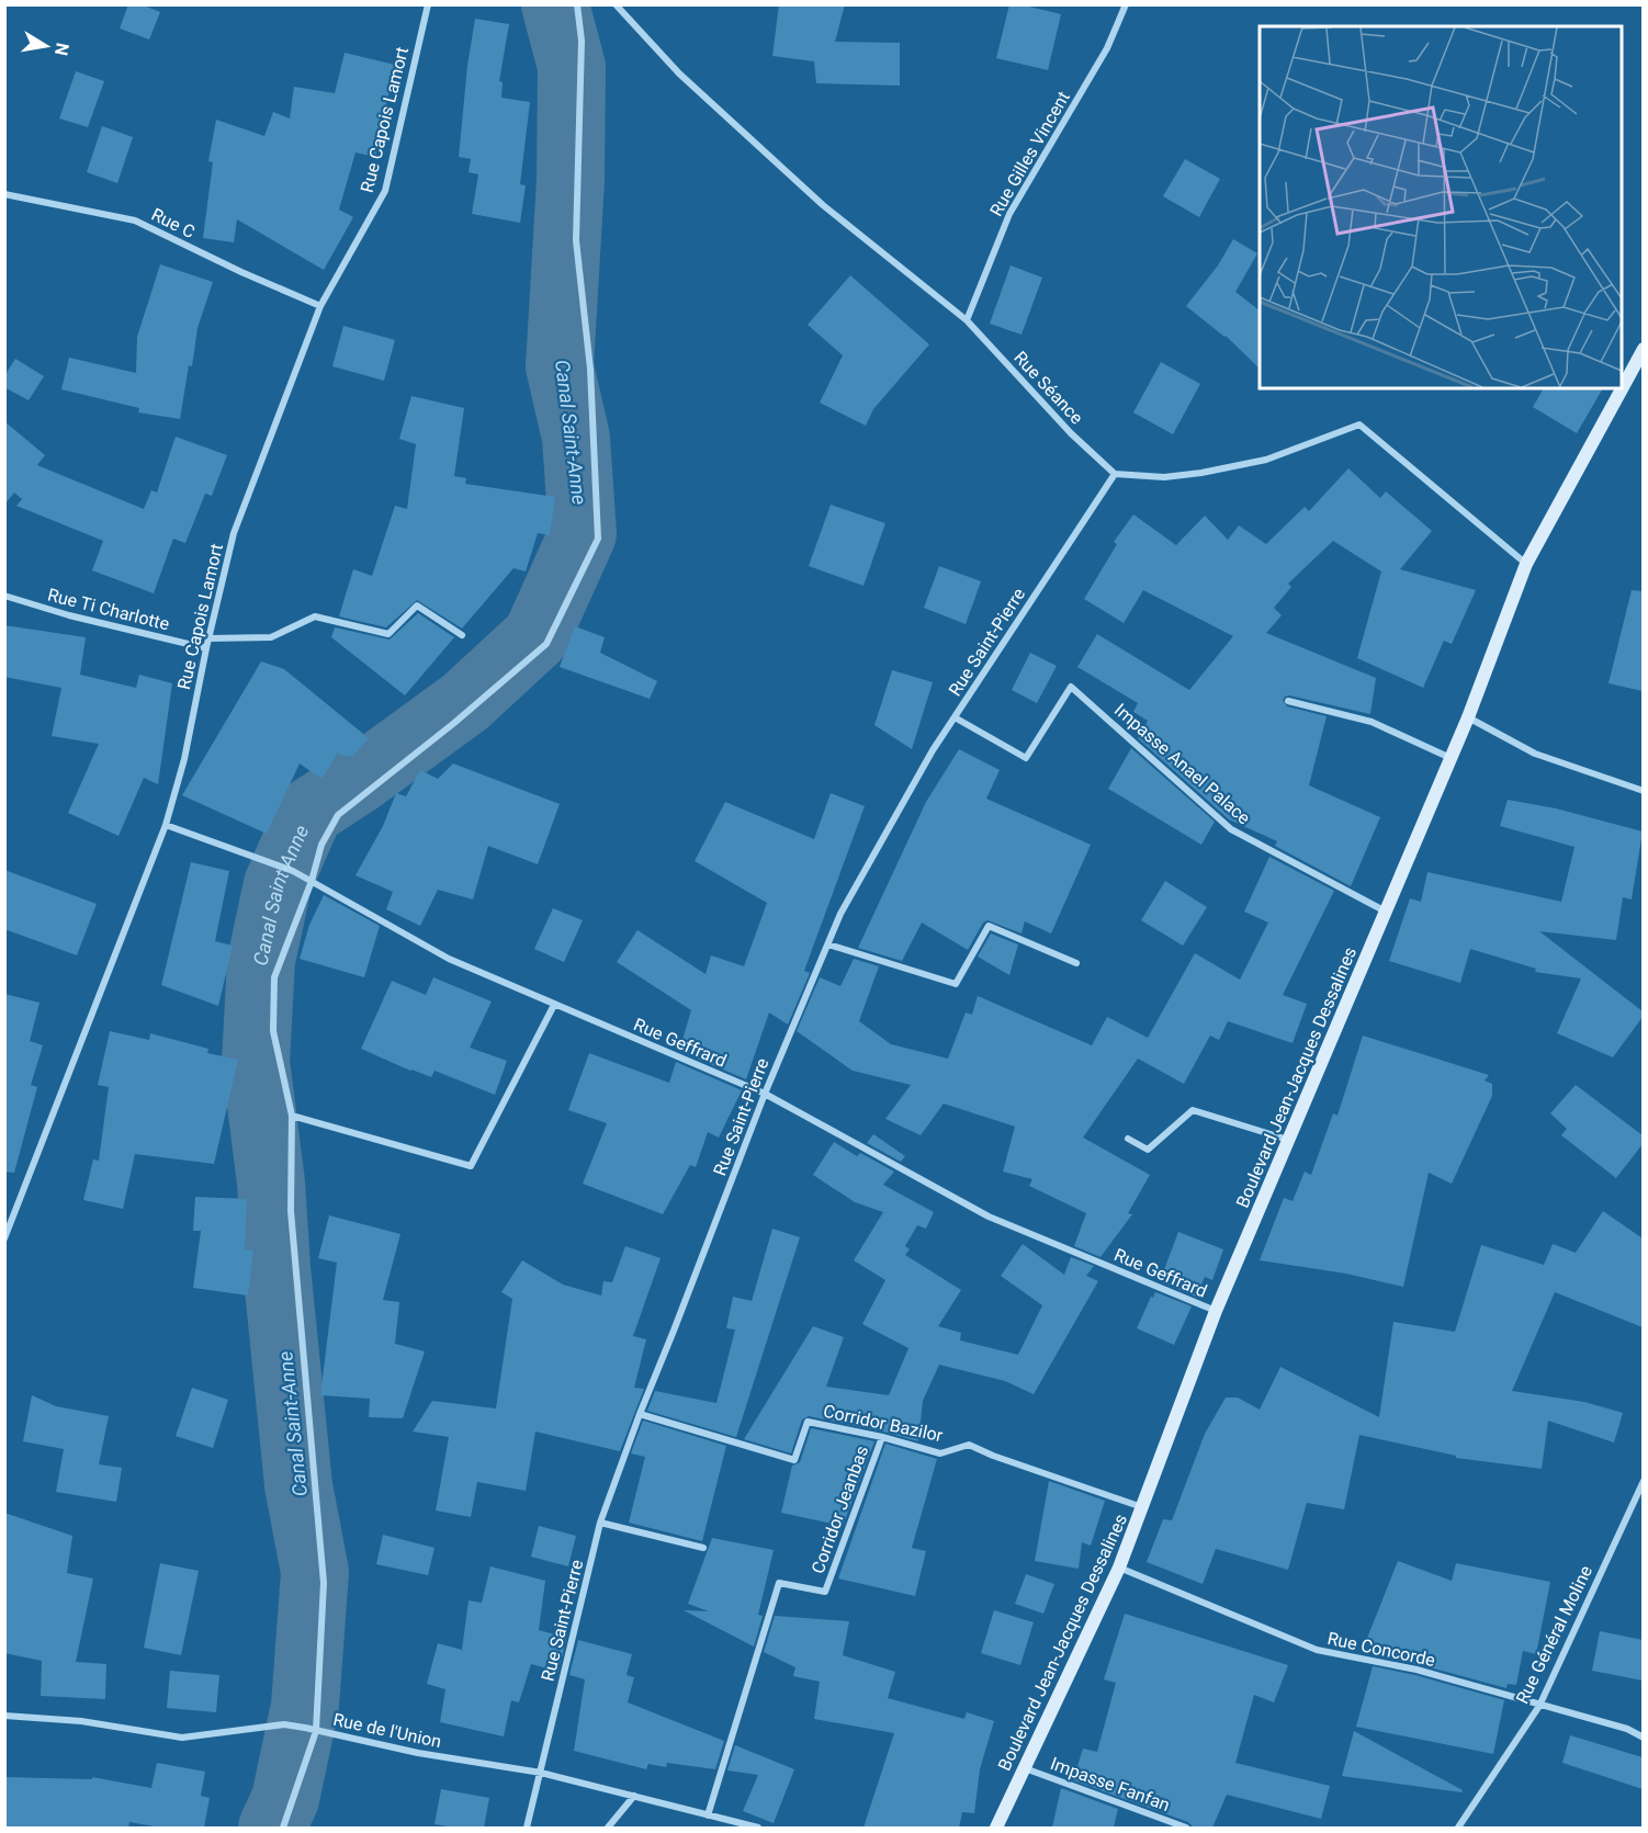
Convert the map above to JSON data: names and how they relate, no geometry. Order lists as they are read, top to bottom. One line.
{"streets":{"street":["Rue Capois Lamort","Rue Gilles Vincent","Rue C","Rue Séance","Rue Ti Charlotte","Rue Saint-Pierre","Impasse Anael Palace","Rue Geffrard","Boulevard Jean-Jacques Dessalines","Corridor Bazilor","Corridor Jeanbas","Rue Général Moline","Rue Concorde","Rue de l'Union","Impasse Fanfan"]},"crossings":[["Rue Capois Lamort","Rue C"],["Rue Capois Lamort","Rue Ti Charlotte"],["Rue Capois Lamort","Rue Geffrard"],["Rue Gilles Vincent","Rue Séance"],["Rue Séance","Rue Saint-Pierre"],["Rue Saint-Pierre","Impasse Anael Palace"],["Rue Saint-Pierre","Rue Geffrard"],["Rue Saint-Pierre","Corridor Bazilor"],["Rue Saint-Pierre","Rue de l'Union"],["Impasse Anael Palace","Boulevard Jean-Jacques Dessalines"],["Rue Geffrard","Boulevard Jean-Jacques Dessalines"],["Boulevard Jean-Jacques Dessalines","Corridor Bazilor"],["Boulevard Jean-Jacques Dessalines","Rue Concorde"],["Boulevard Jean-Jacques Dessalines","Impasse Fanfan"],["Corridor Bazilor","Corridor Jeanbas"],["Corridor Jeanbas","Rue de l'Union"],["Rue Général Moline","Rue Concorde"]],"water":["Canal Saint-Anne"],"north":"right"}
